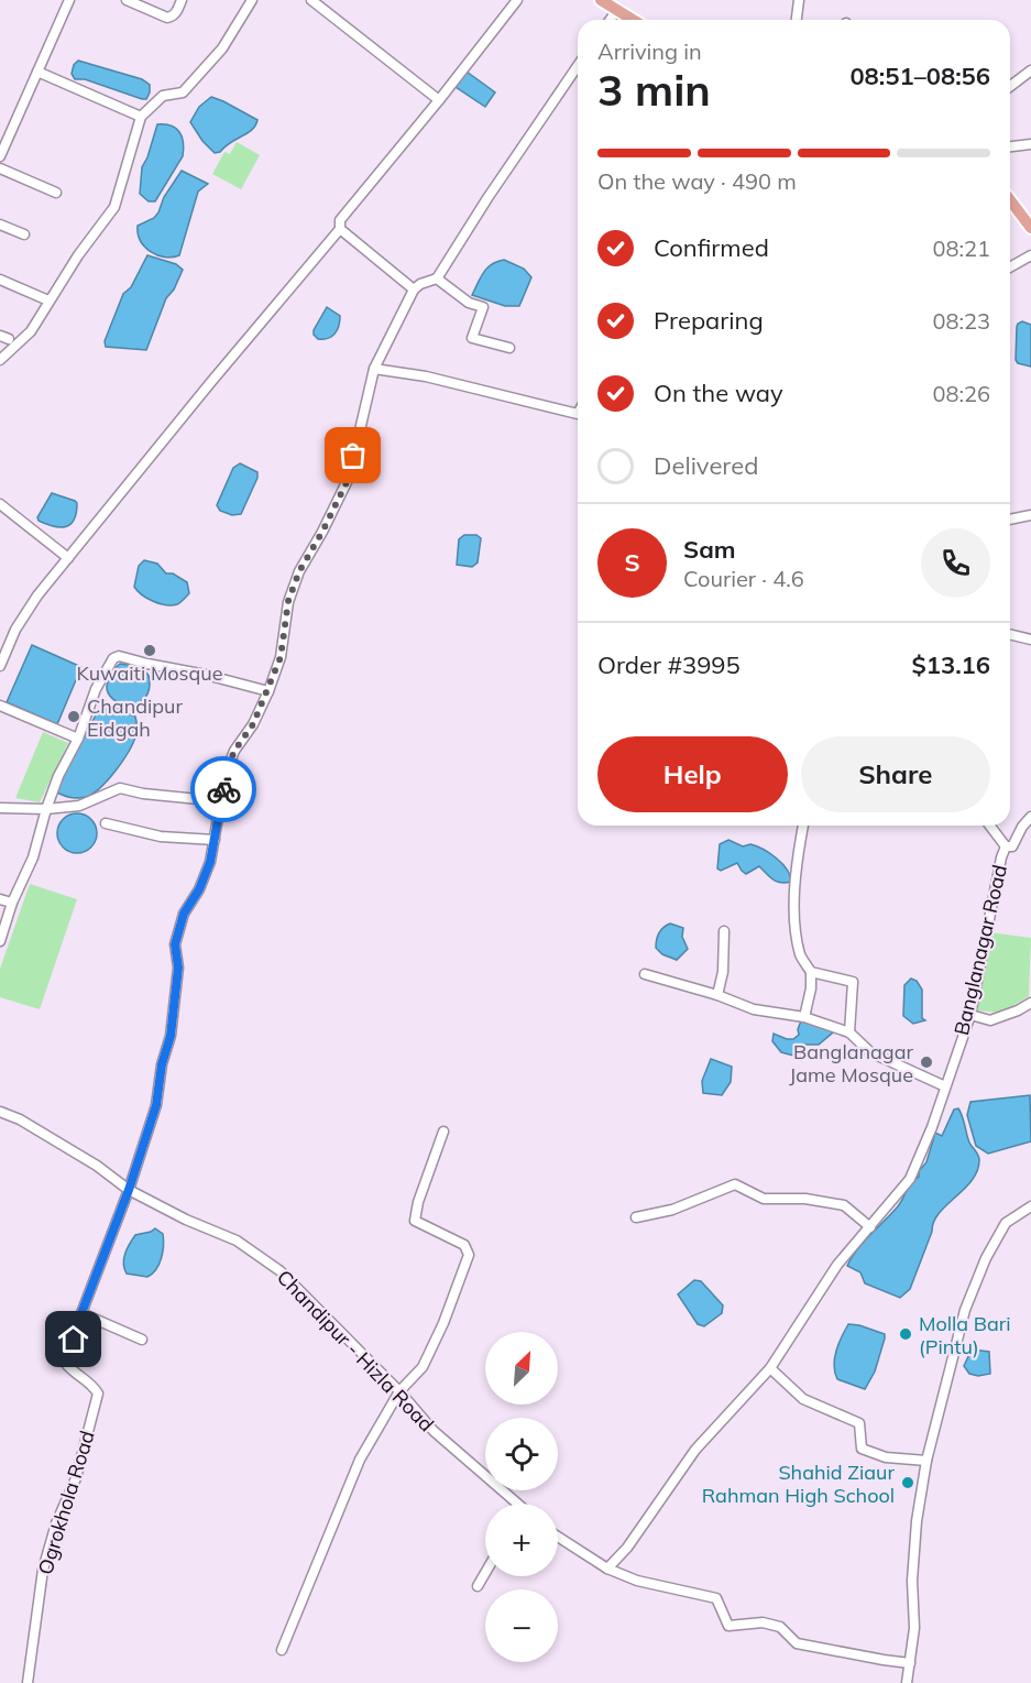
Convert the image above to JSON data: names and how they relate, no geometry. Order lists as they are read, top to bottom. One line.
{"streets":{"street":["Banglanagar Road","Chandipur - Hizla Road","Ogrokhola Road"]},"crossings":[["Chandipur - Hizla Road","Ogrokhola Road"]],"places":["Kuwaiti Mosque","Chandipur Eidgah","Banglanagar Jame Mosque","Molla Bari (Pintu)","Shahid Ziaur Rahman High School"],"north":"top right","page":{"heading":["3 min","Arriving in","08:51–08:56"],"panel":["Sam","Courier · 4.6","Order #3995","$13.16"],"bar":"On the way · 490 m","list":[["Confirmed","08:21"],["Preparing","08:23"],["On the way","08:26"],"Delivered"],"round":"S","buttons":["Help","Share"],"map_buttons":["+","−"]}}
